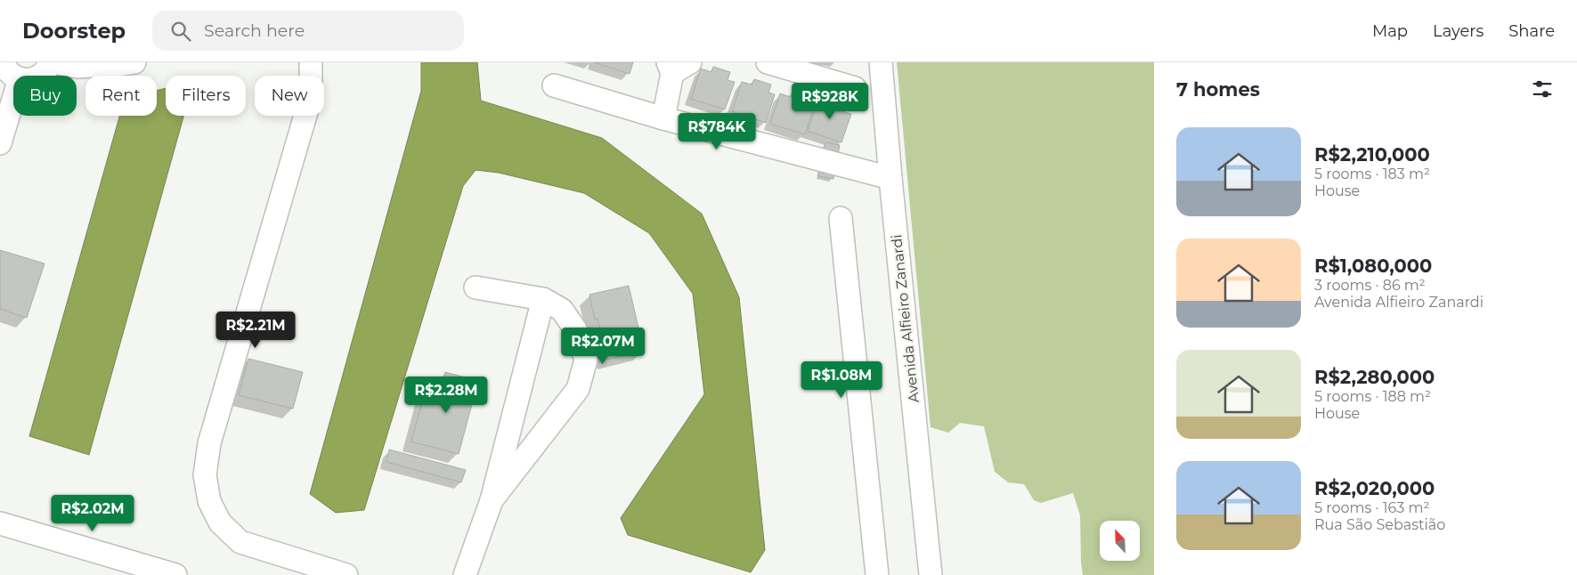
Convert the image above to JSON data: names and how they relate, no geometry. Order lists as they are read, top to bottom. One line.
{"streets":{"street":["Avenida Alfieiro Zanardi"]},"north":"top left","page":{"header":"Doorstep","search":"Search here","nav":["Map","Layers","Share"],"heading":"7 homes","chip":["Buy","Rent","Filters","New"],"price":["R$928K","R$784K","R$2.21M","R$2.07M","R$1.08M","R$2.28M","R$2.02M"],"list":[{"name":"R$2,210,000","note":"5 rooms · 183 m² · House"},{"name":"R$1,080,000","note":"3 rooms · 86 m² · Avenida Alfieiro Zanardi"},{"name":"R$2,280,000","note":"5 rooms · 188 m² · House"},{"name":"R$2,020,000","note":"5 rooms · 163 m² · Rua São Sebastião"}]}}
